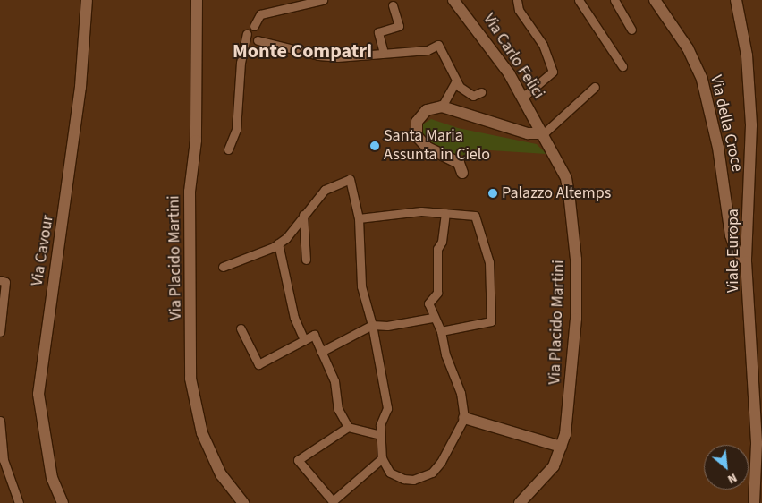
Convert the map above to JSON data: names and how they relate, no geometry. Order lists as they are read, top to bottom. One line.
{"streets":{"street":["Via Carlo Felici","Via della Croce","Via Cavour","Viale Europa","Via Placido Martini"]},"crossings":[["Via Carlo Felici","Via Placido Martini"],["Via della Croce","Viale Europa"]],"districts":["Monte Compatri"],"places":["Santa Maria Assunta in Cielo","Palazzo Altemps"],"north":"bottom right"}
